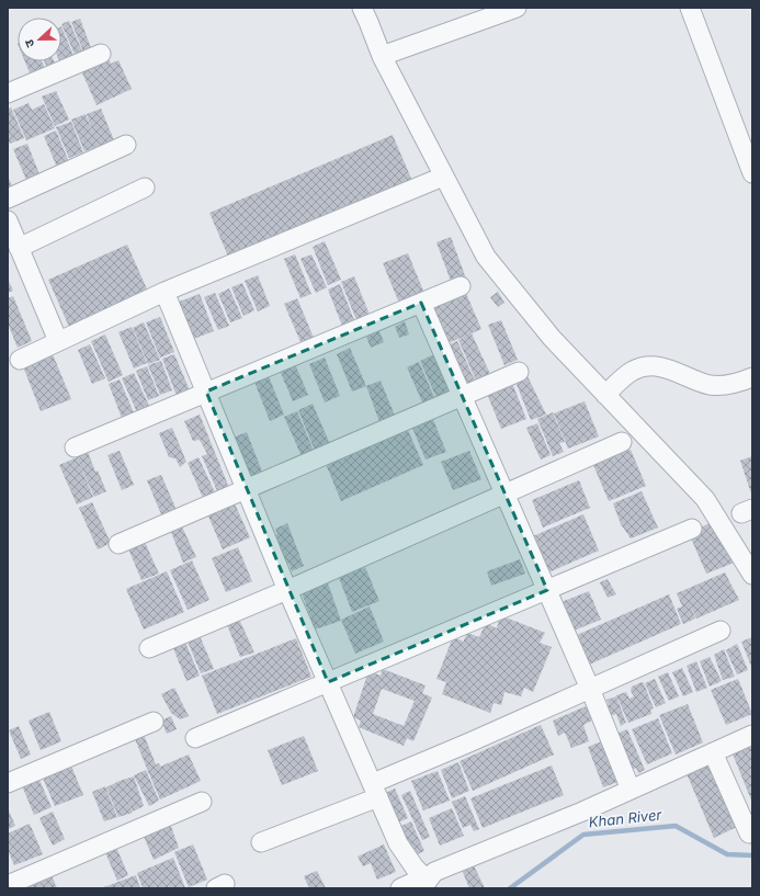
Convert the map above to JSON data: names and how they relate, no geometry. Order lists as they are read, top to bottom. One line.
{"water":["Khan River"],"north":"left"}
